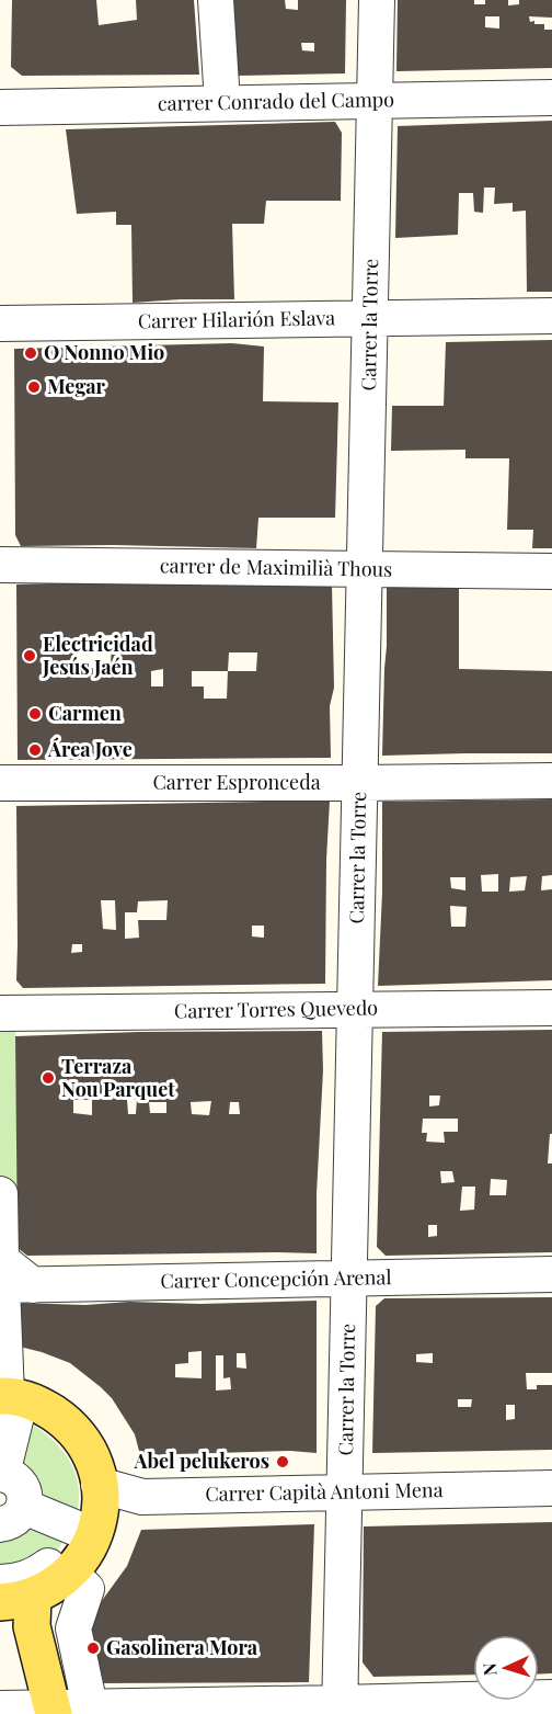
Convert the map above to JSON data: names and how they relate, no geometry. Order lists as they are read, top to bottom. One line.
{"streets":{"street":["carrer Conrado del Campo","Carrer Hilarión Eslava","Carrer la Torre","carrer de Maximilià Thous","Carrer Espronceda","Carrer Torres Quevedo","Carrer Concepción Arenal","Carrer Capità Antoni Mena"]},"crossings":[["carrer Conrado del Campo","Carrer la Torre"],["Carrer Hilarión Eslava","Carrer la Torre"],["Carrer la Torre","carrer de Maximilià Thous"],["Carrer la Torre","Carrer Espronceda"],["Carrer la Torre","Carrer Torres Quevedo"],["Carrer la Torre","Carrer Concepción Arenal"],["Carrer la Torre","Carrer Capità Antoni Mena"]],"places":["O Nonno Mio","Megar","Electricidad Jesús Jaén","Carmen","Área Jove","Terraza Nou Parquet","Abel pelukeros","Gasolinera Mora"],"north":"left"}
